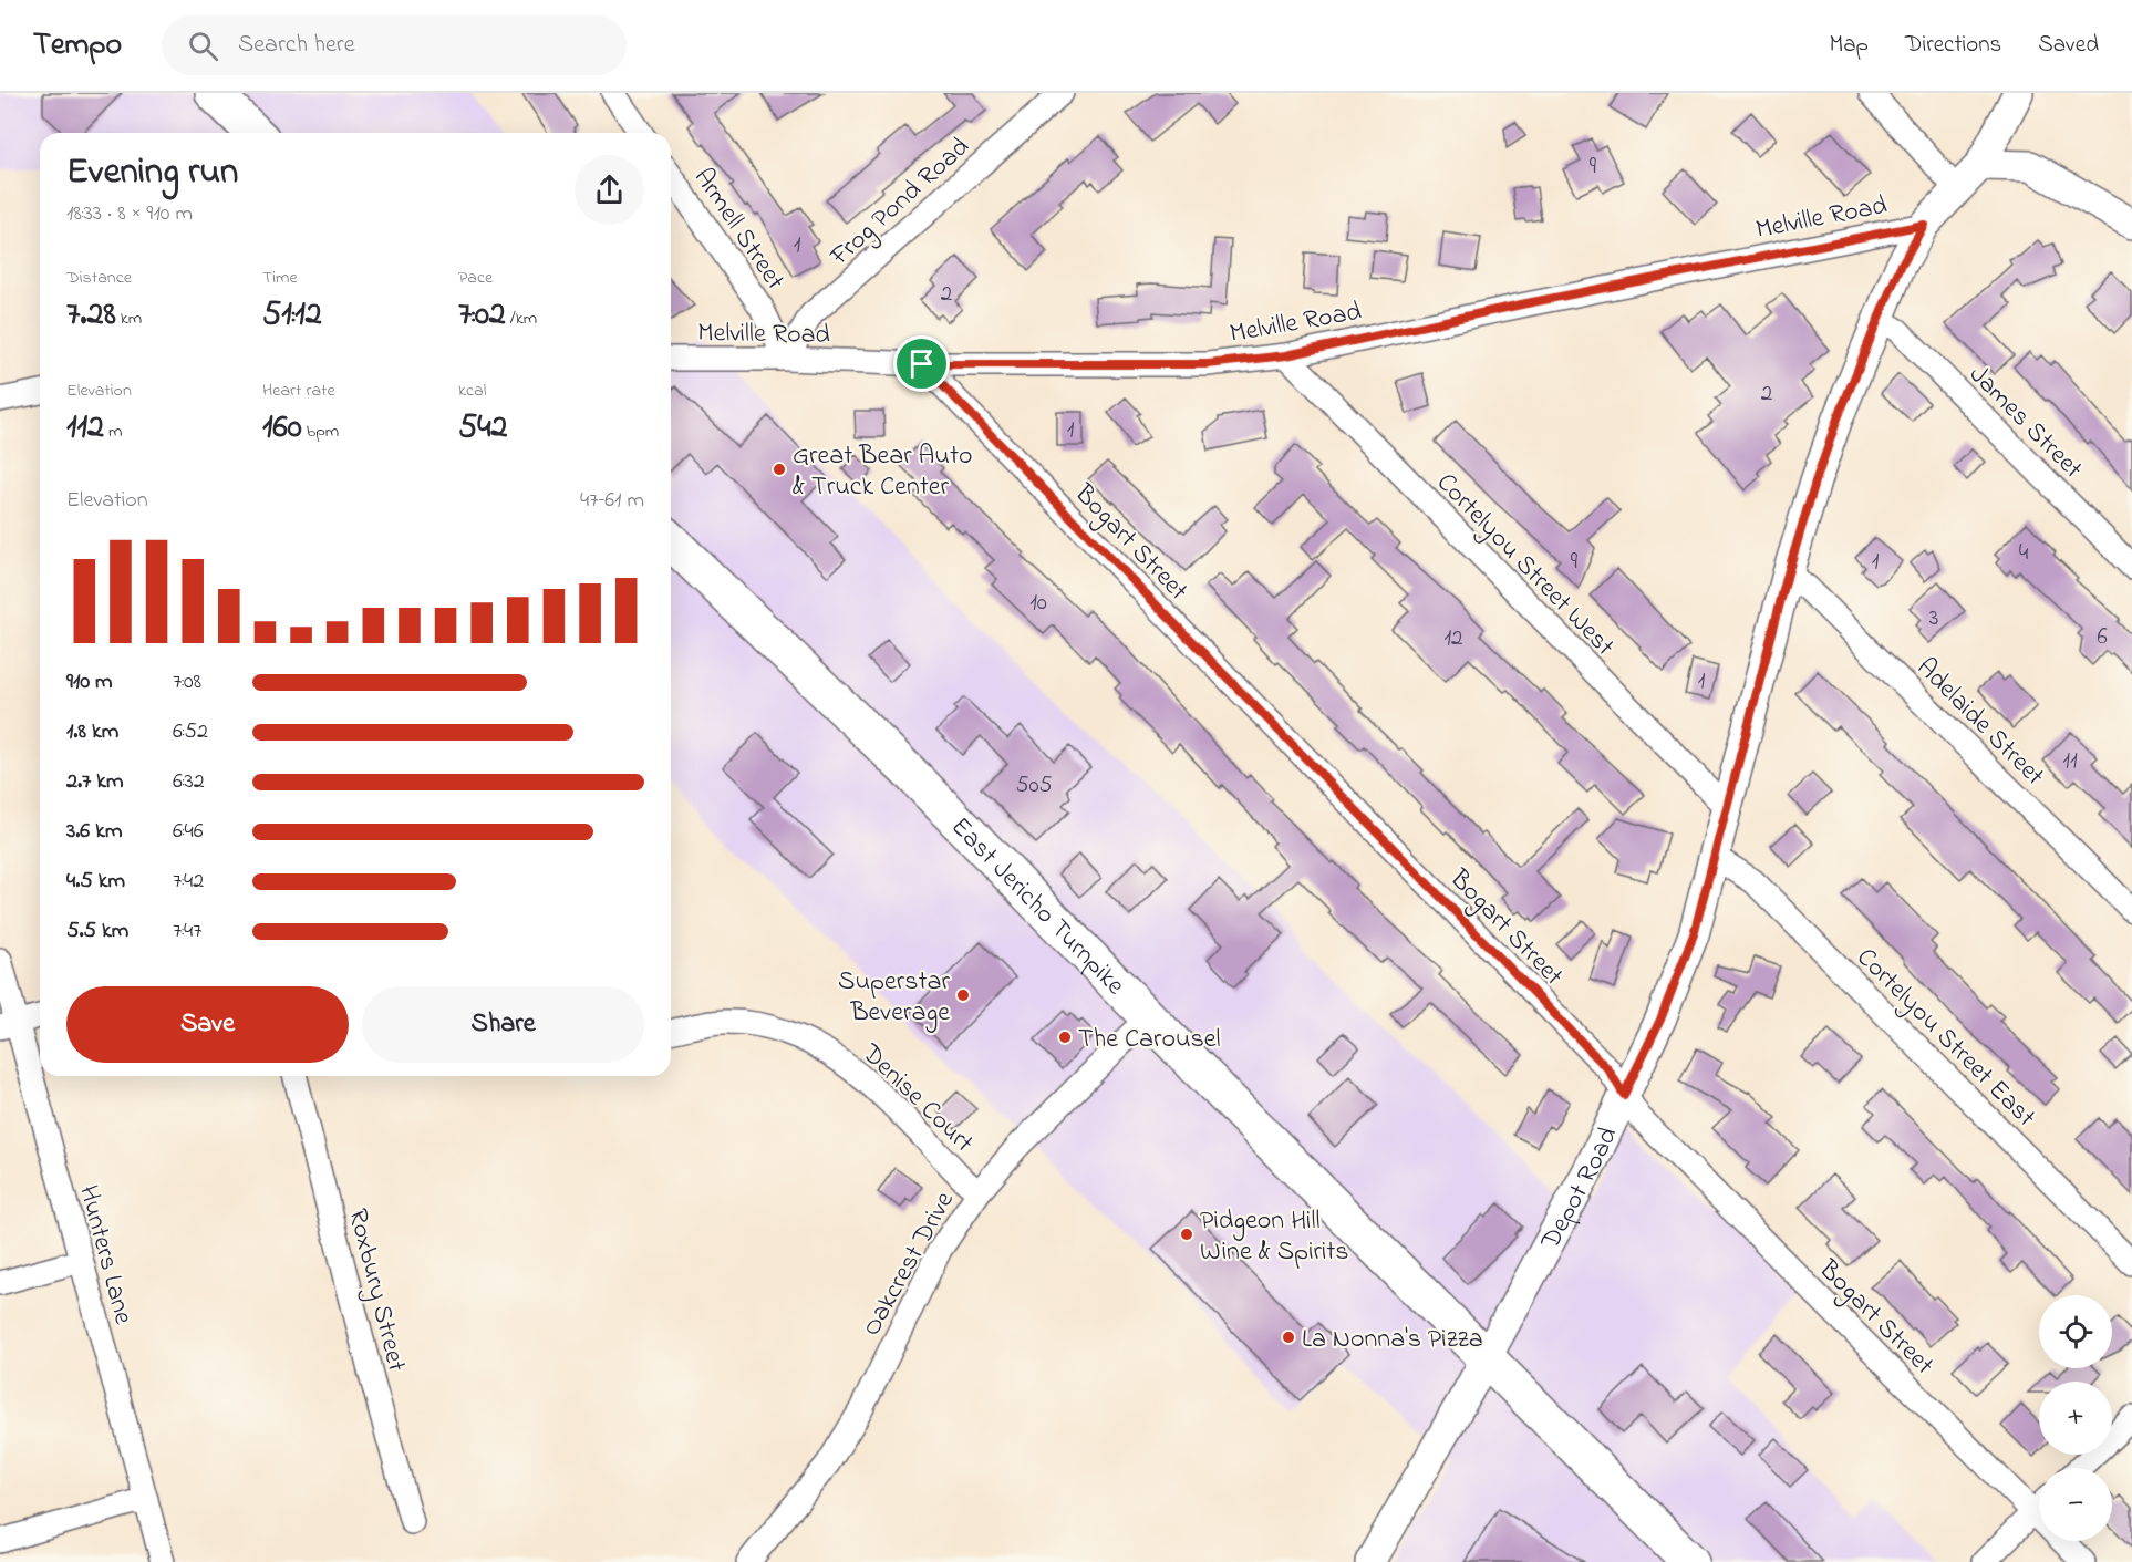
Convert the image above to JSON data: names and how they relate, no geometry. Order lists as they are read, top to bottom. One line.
{"streets":{"main road":["East Jericho Turnpike"],"street":["Frog Pond Road","Melville Road","Armell Street","James Street","Bogart Street","Cortelyou Street West","Adelaide Street","Cortelyou Street East","Denise Court","Depot Road","Hunters Lane","Oakcrest Drive","Roxbury Street"]},"crossings":[["Frog Pond Road","Melville Road"],["Frog Pond Road","Armell Street"],["Melville Road","Armell Street"],["Melville Road","Bogart Street"],["Melville Road","Cortelyou Street West"],["Melville Road","Depot Road"],["James Street","Depot Road"],["Bogart Street","Depot Road"],["Cortelyou Street West","Depot Road"],["Adelaide Street","Depot Road"],["East Jericho Turnpike","Depot Road"],["East Jericho Turnpike","Oakcrest Drive"],["Cortelyou Street East","Depot Road"],["Denise Court","Oakcrest Drive"]],"places":["Great Bear Auto & Truck Center","Superstar Beverage","The Carousel","Pidgeon Hill Wine & Spirits","La Nonna's Pizza"],"house_numbers":["9","1","2","2","1","4","9","1","10","3","6","12","1","11","505"],"page":{"header":"Tempo","search":"Search here","nav":["Map","Directions","Saved"],"heading":["Evening run","18:33 · 8 × 910 m"],"stats":[["Distance","7.28 km"],["Time","51:12"],["Pace","7:02 /km"],["Elevation","112 m"],["Heart rate","160 bpm"],["kcal","542"]],"chart":["Elevation","47–61 m"],"list":[{"name":"910 m","note":"7:08"},{"name":"1.8 km","note":"6:52"},{"name":"2.7 km","note":"6:32"},{"name":"3.6 km","note":"6:46"},{"name":"4.5 km","note":"7:42"},{"name":"5.5 km","note":"7:47"}],"buttons":["Save","Share"],"map_buttons":["+","−"]}}
